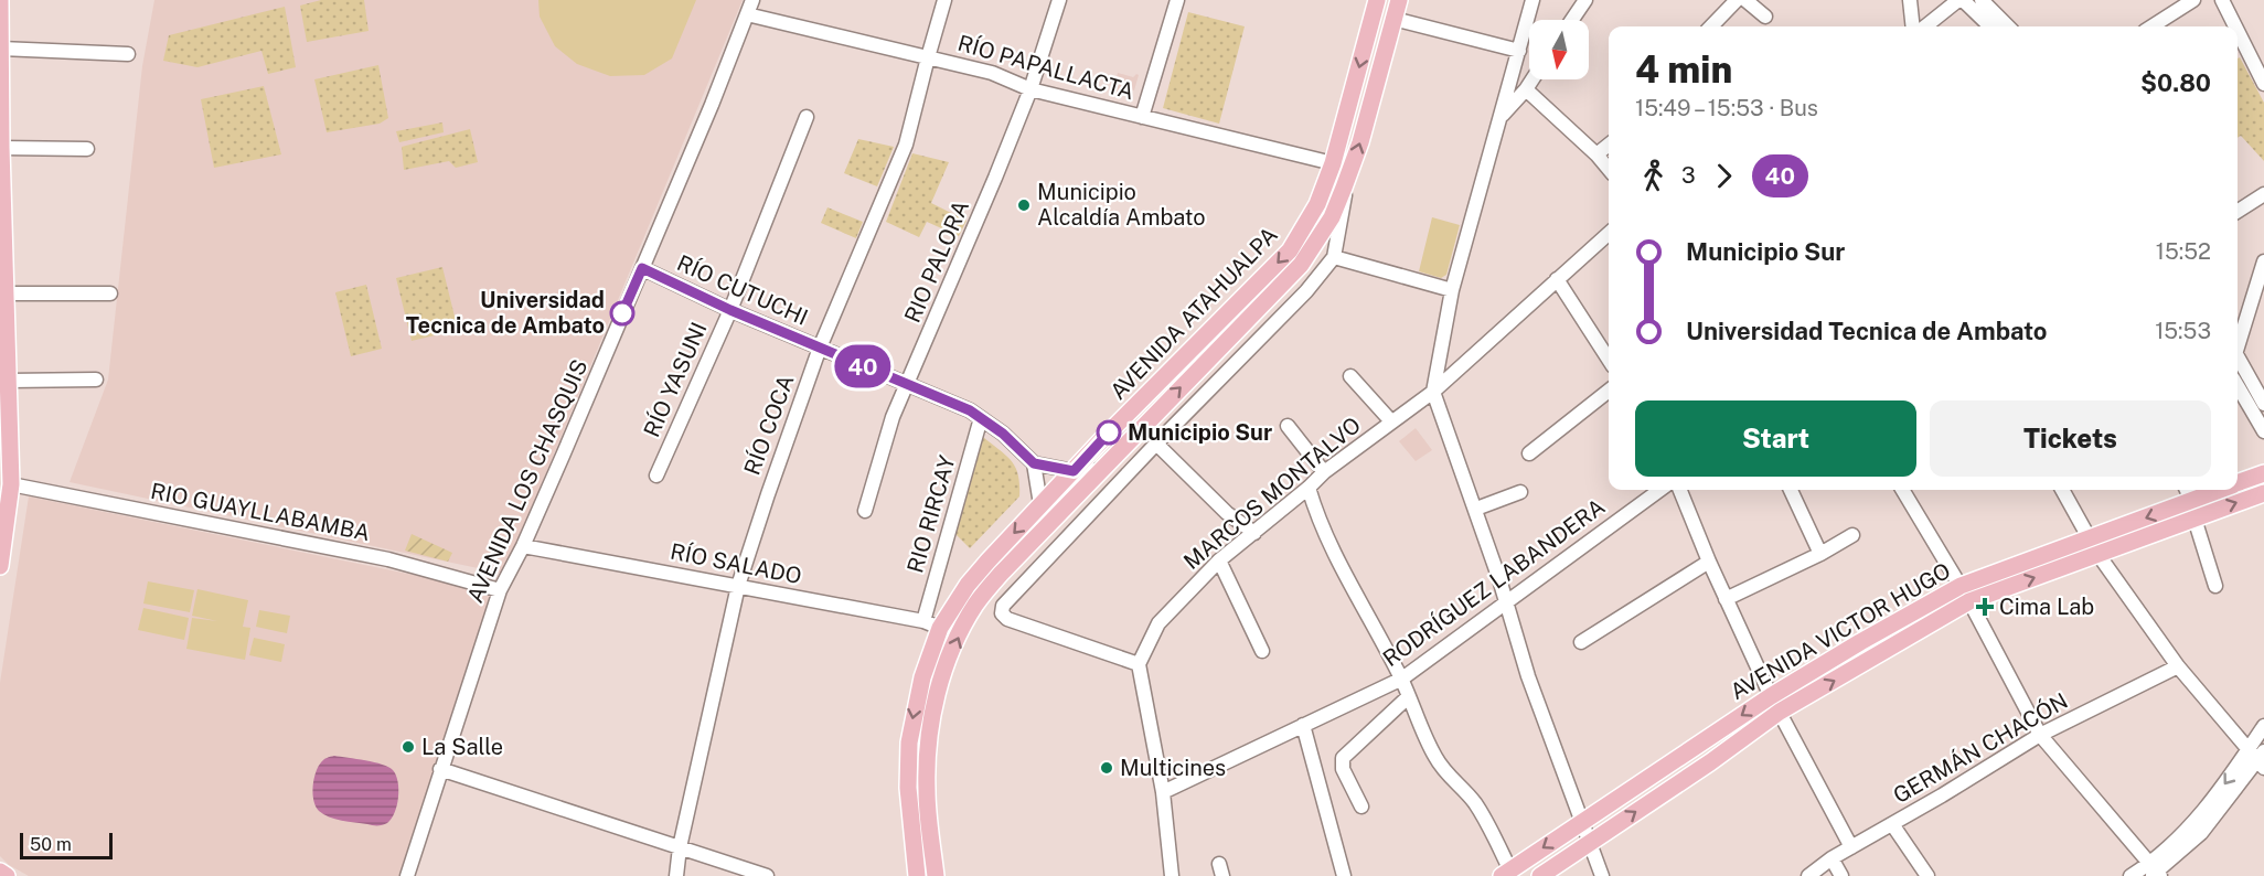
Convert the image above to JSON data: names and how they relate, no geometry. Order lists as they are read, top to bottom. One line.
{"streets":{"main road":["AVENIDA ATAHUALPA","AVENIDA VICTOR HUGO"],"street":["RÍO PAPALLACTA","RIO PALORA","RÍO CUTUCHI","RÍO YASUNI","RÍO COCA","AVENIDA LOS CHASQUIS","MARCOS MONTALVO","RIO GUAYLLABAMBA","RIO RIRCAY","RÍO SALADO","RODRÍGUEZ LABANDERA","GERMÁN CHACÓN"]},"crossings":[["RÍO PAPALLACTA","RIO PALORA"],["RÍO PAPALLACTA","AVENIDA ATAHUALPA"],["RÍO PAPALLACTA","RÍO COCA"],["RÍO PAPALLACTA","AVENIDA LOS CHASQUIS"],["RIO PALORA","RÍO CUTUCHI"],["RÍO CUTUCHI","RÍO YASUNI"],["RÍO CUTUCHI","RÍO COCA"],["RÍO CUTUCHI","AVENIDA LOS CHASQUIS"],["RÍO CUTUCHI","RIO RIRCAY"],["AVENIDA ATAHUALPA","RÍO SALADO"],["RÍO COCA","RÍO SALADO"],["AVENIDA LOS CHASQUIS","RIO GUAYLLABAMBA"],["AVENIDA LOS CHASQUIS","RÍO SALADO"],["RIO RIRCAY","RÍO SALADO"]],"places":{"other":["Municipio Alcaldía Ambato","Universidad Tecnica de Ambato","Municipio Sur","La Salle","Multicines"],"health":["Cima Lab"]},"lines":["bus line 40"],"scale_bar":"50 m","north":"bottom","page":{"on_map":"40","heading":["4 min","15:49 – 15:53 · Bus","$0.80"],"legs":["3","40"],"list":[{"name":"Municipio Sur","value":"15:52"},{"name":"Universidad Tecnica de Ambato","value":"15:53"}],"buttons":["Start","Tickets"],"scale":"50 m"}}
